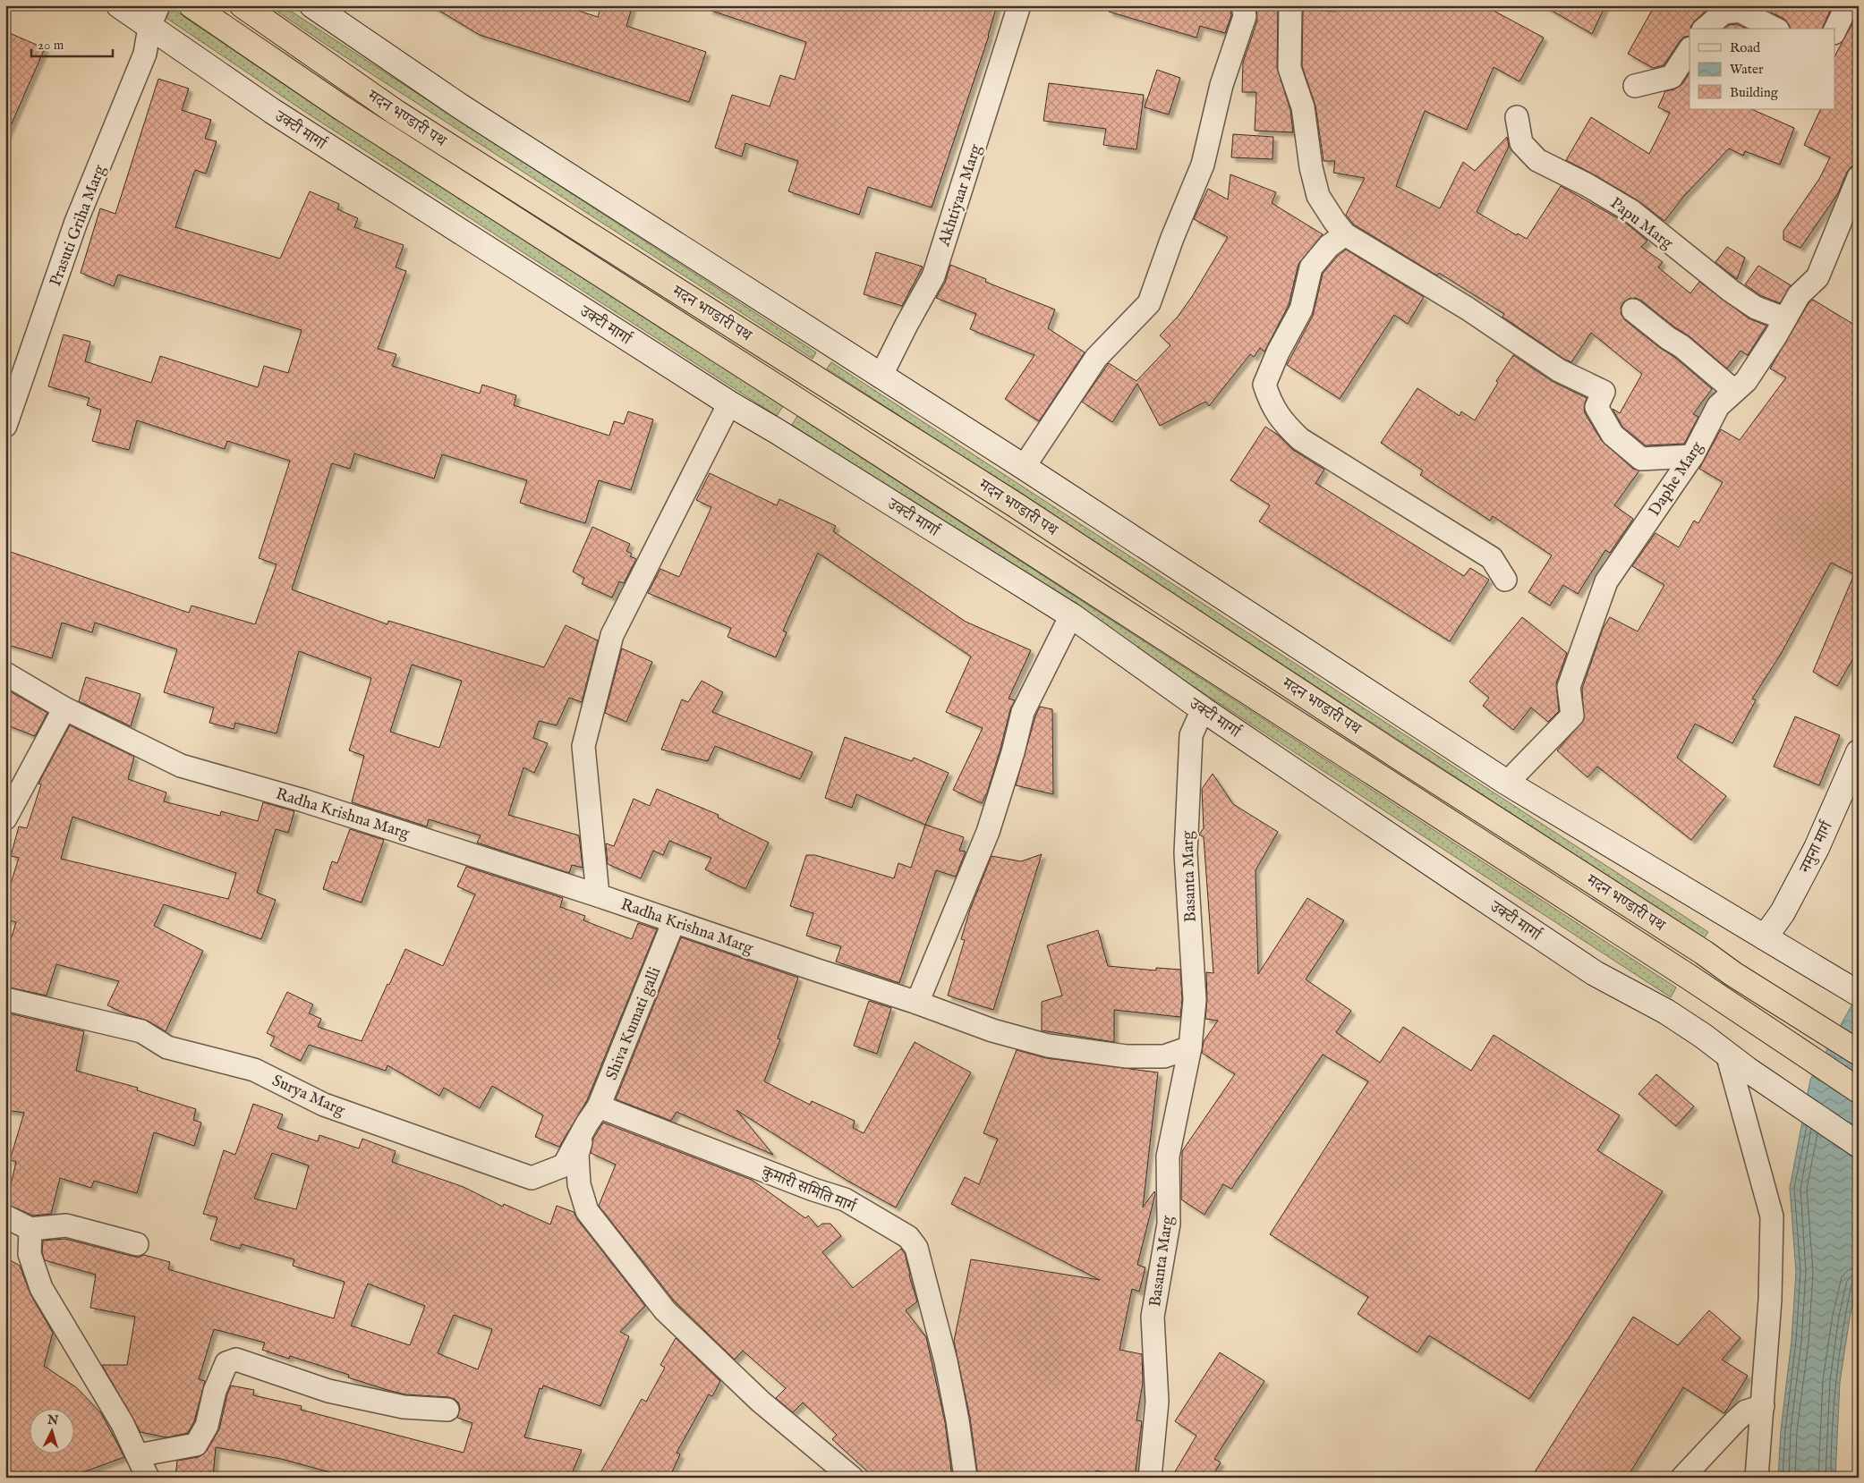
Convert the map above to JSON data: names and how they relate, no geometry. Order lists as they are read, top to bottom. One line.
{"streets":{"highway":["मदन भण्डारी पथ"],"street":["उक्टी मार्गा","Akhtiyaar Marg","Papu Marg","Prasuti Griha Marg","Daphe Marg","Radha Krishna Marg","नमुना मार्ग","Basanta Marg","Shiva Kumati galli","Surya Marg","कुमारी समिति मार्ग"]},"crossings":[["उक्टी मार्गा","Prasuti Griha Marg"],["उक्टी मार्गा","Basanta Marg"],["Papu Marg","Daphe Marg"],["Radha Krishna Marg","Shiva Kumati galli"],["Shiva Kumati galli","Surya Marg"],["Shiva Kumati galli","कुमारी समिति मार्ग"],["Surya Marg","कुमारी समिति मार्ग"]],"legend":["Road","Water","Building"],"scale_bar":"20 m","north":"top"}
